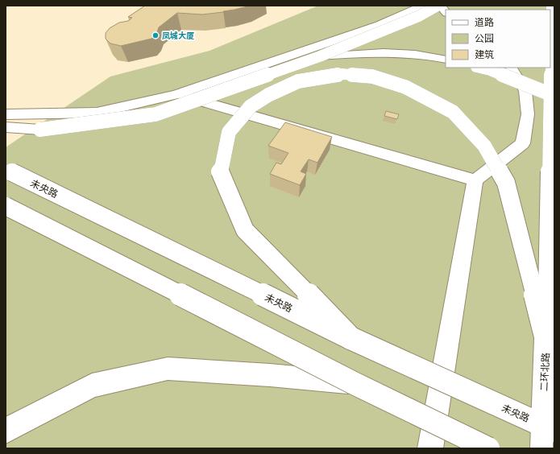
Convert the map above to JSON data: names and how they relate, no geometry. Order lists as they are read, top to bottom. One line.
{"streets":{"main road":["未央路","二环北路"]},"places":["凤城大厦"],"legend":["道路","公园","建筑"]}
